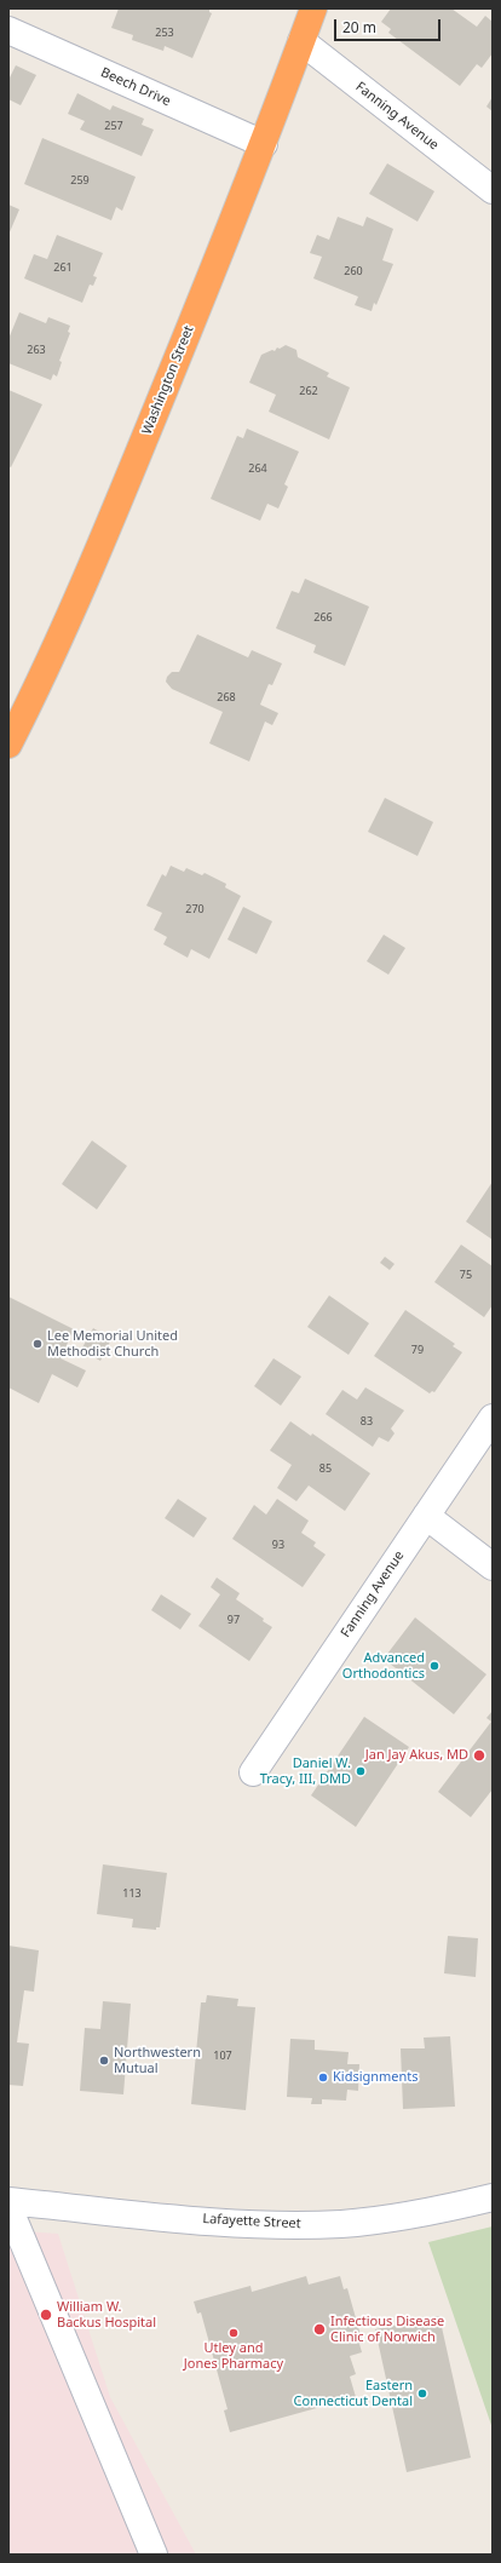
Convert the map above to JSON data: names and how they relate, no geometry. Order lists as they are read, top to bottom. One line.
{"streets":{"highway":["Washington Street"],"street":["Beech Drive","Fanning Avenue","Lafayette Street"]},"crossings":[["Beech Drive","Washington Street"],["Fanning Avenue","Washington Street"]],"places":["Lee Memorial United Methodist Church","Advanced Orthodontics","Jan Jay Akus, MD","Daniel W. Tracy, III, DMD","Northwestern Mutual","Kidsignments","William W. Backus Hospital","Infectious Disease Clinic of Norwich","Utley and Jones Pharmacy","Eastern Connecticut Dental"],"house_numbers":["253","257","259","261","260","263","262","264","266","268","270","75","79","83","85","93","97","113","107"],"scale_bar":"20 m"}
